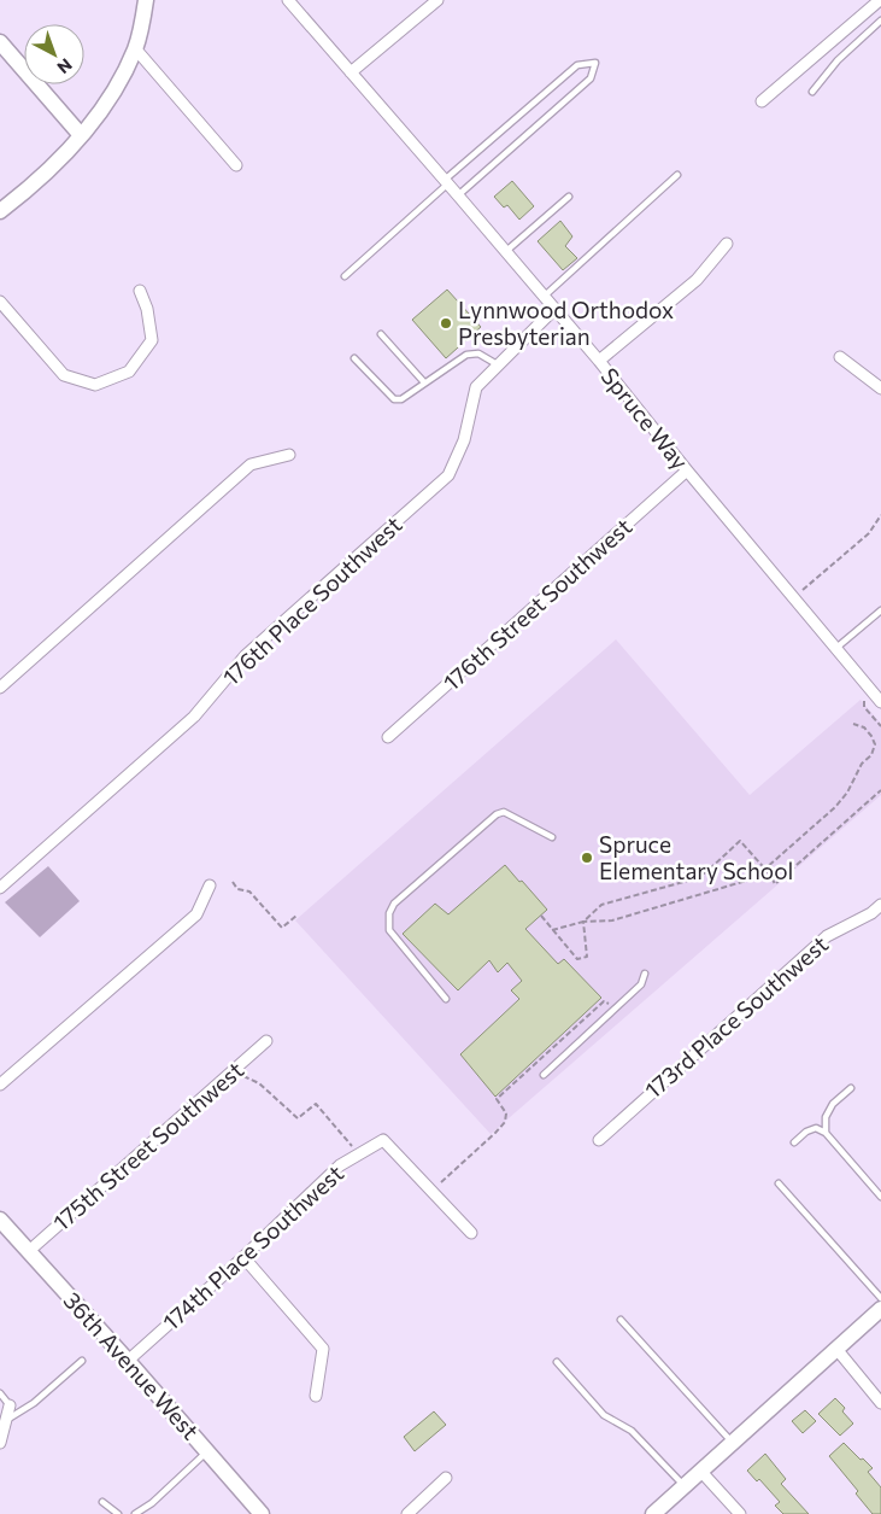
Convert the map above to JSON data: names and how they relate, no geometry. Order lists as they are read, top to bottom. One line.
{"streets":{"street":["Spruce Way","176th Place Southwest","176th Street Southwest","173rd Place Southwest","175th Street Southwest","174th Place Southwest","36th Avenue West"]},"crossings":[["Spruce Way","176th Place Southwest"],["Spruce Way","176th Street Southwest"],["175th Street Southwest","36th Avenue West"],["174th Place Southwest","36th Avenue West"]],"places":["Lynnwood Orthodox Presbyterian","Spruce Elementary School"],"north":"bottom right"}
